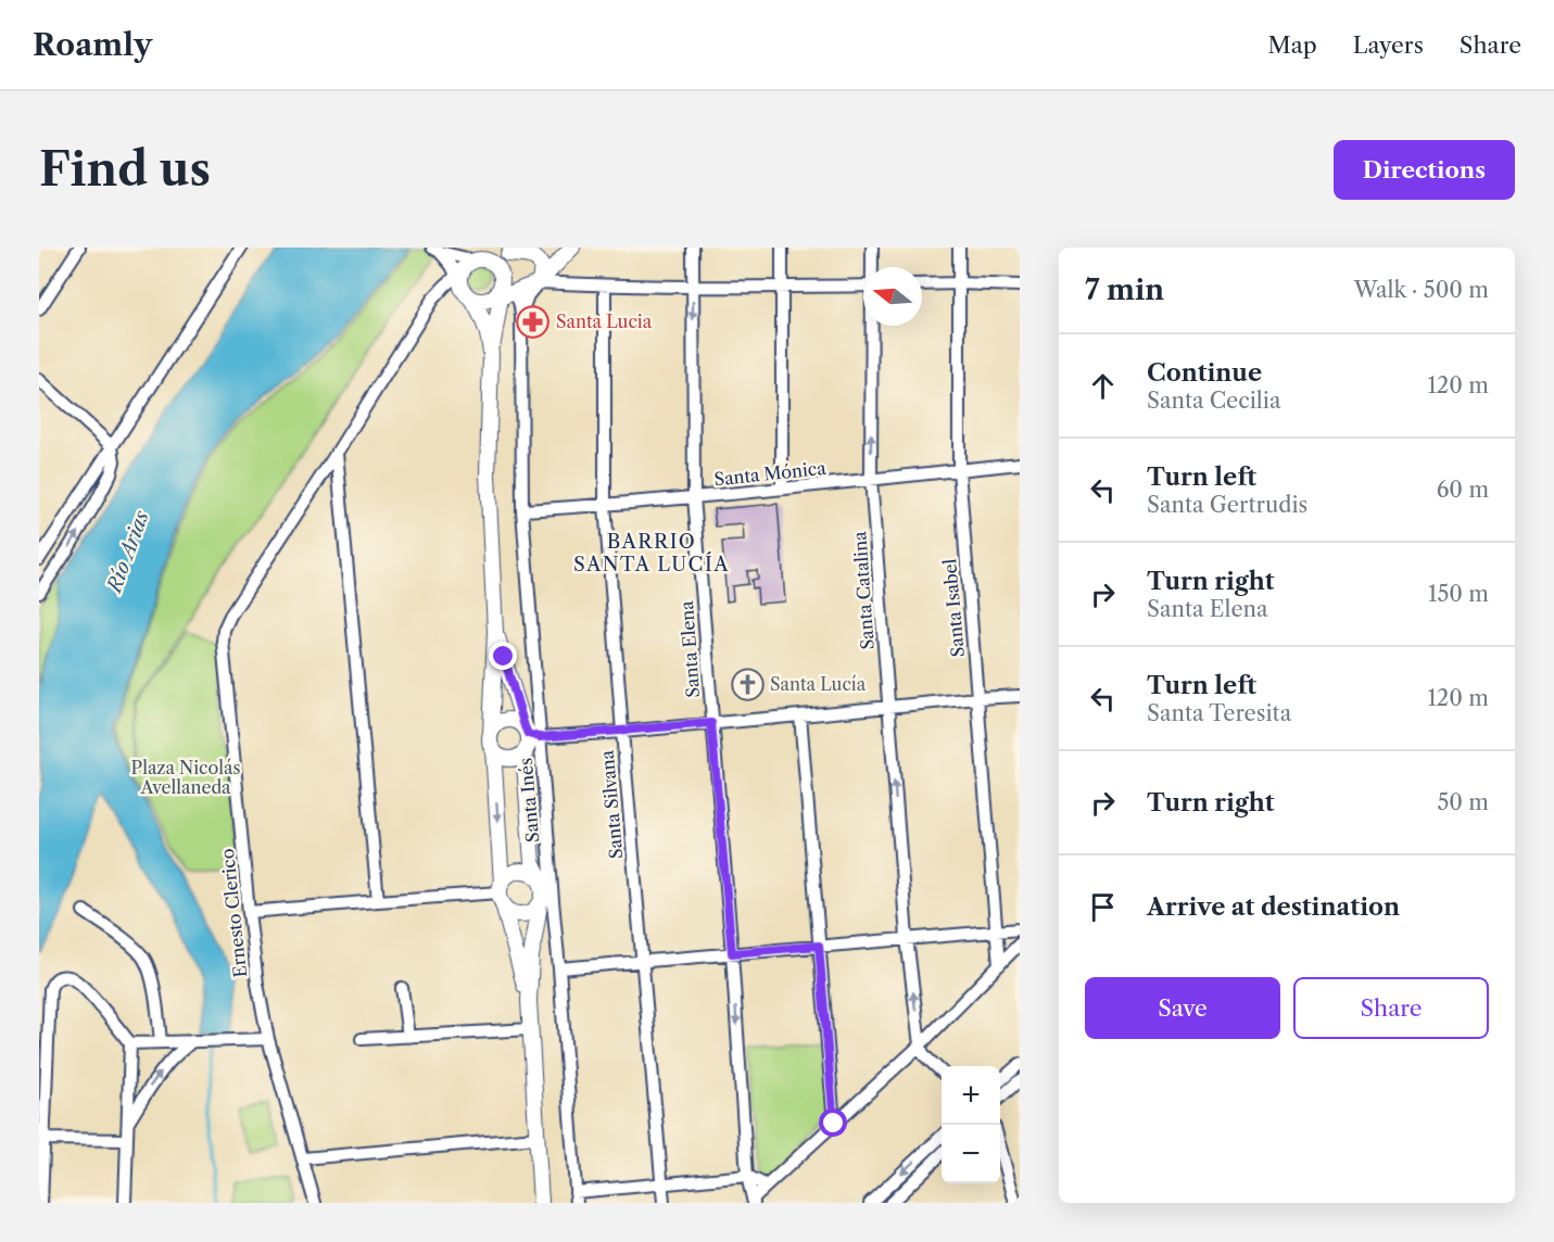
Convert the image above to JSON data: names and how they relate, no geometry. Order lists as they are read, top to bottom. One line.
{"streets":{"street":["Santa Mónica","Santa Catalina","Santa Isabel","Santa Elena","Santa Inés","Santa Silvana","Ernesto Clerico"]},"crossings":[["Santa Mónica","Santa Catalina"],["Santa Mónica","Santa Isabel"],["Santa Mónica","Santa Elena"],["Santa Mónica","Santa Inés"],["Santa Mónica","Santa Silvana"]],"districts":["BARRIO SANTA LUCÍA"],"water":["Río Arias"],"parks":["Plaza Nicolás Avellaneda"],"places":{"pharmacy":["Santa Lucia"],"church":["Santa Lucía"]},"north":"left","page":{"header":"Roamly","nav":["Map","Layers","Share"],"buttons":["Directions",["Save","Share"]],"title":"Find us","heading":["7 min","Walk · 500 m"],"list":[["Continue","Santa Cecilia","120 m"],["Turn left","Santa Gertrudis","60 m"],["Turn right","Santa Elena","150 m"],["Turn left","Santa Teresita","120 m"],["Turn right","50 m"],"Arrive at destination"],"map_buttons":["+","−"]}}
